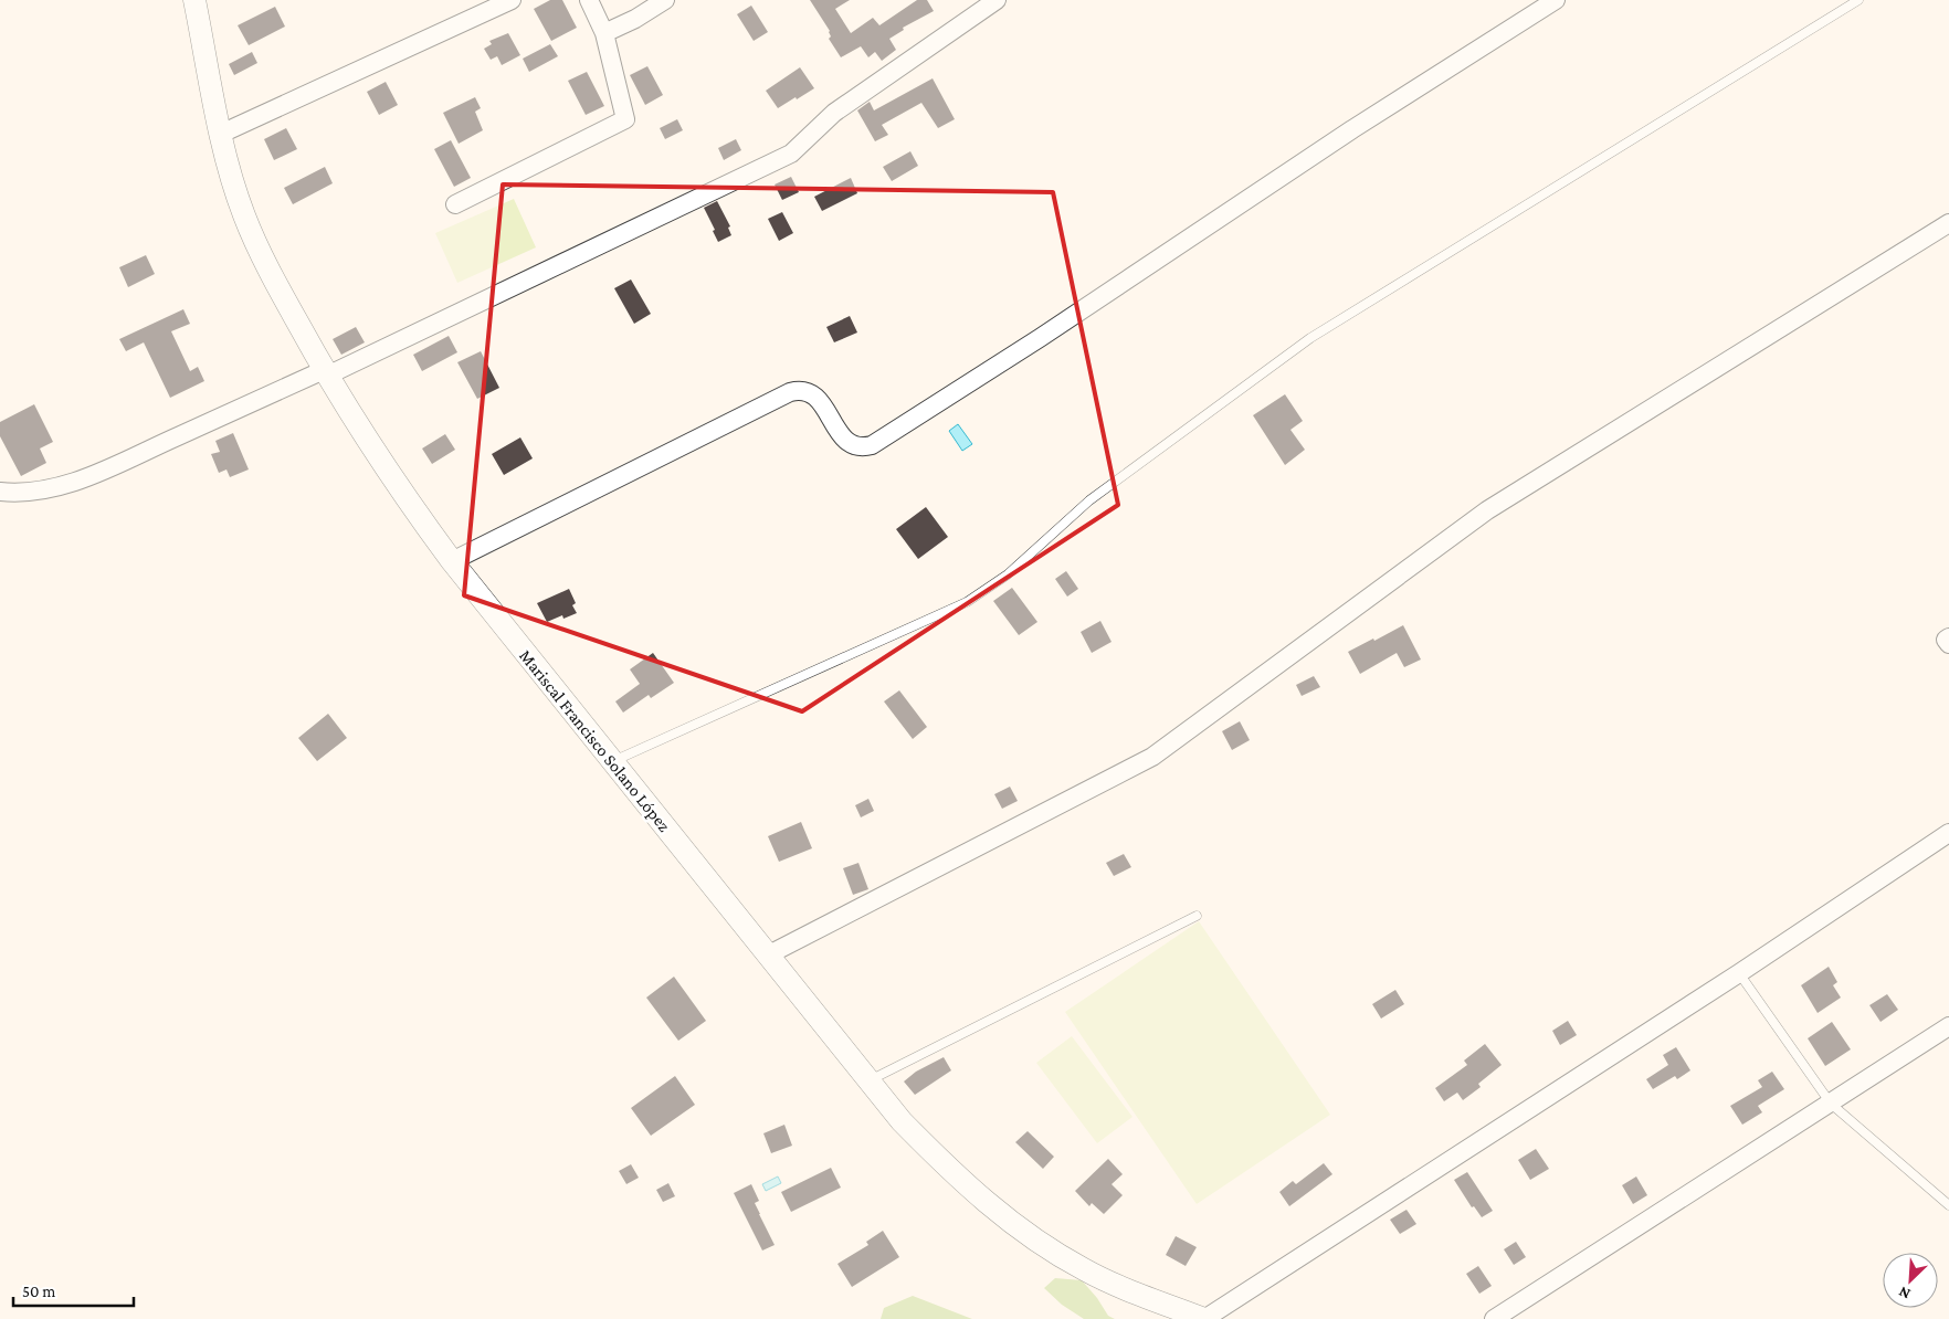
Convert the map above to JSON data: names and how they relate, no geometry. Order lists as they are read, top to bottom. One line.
{"streets":{"street":["Mariscal Francisco Solano López"]},"scale_bar":"50 m","north":"bottom left"}
